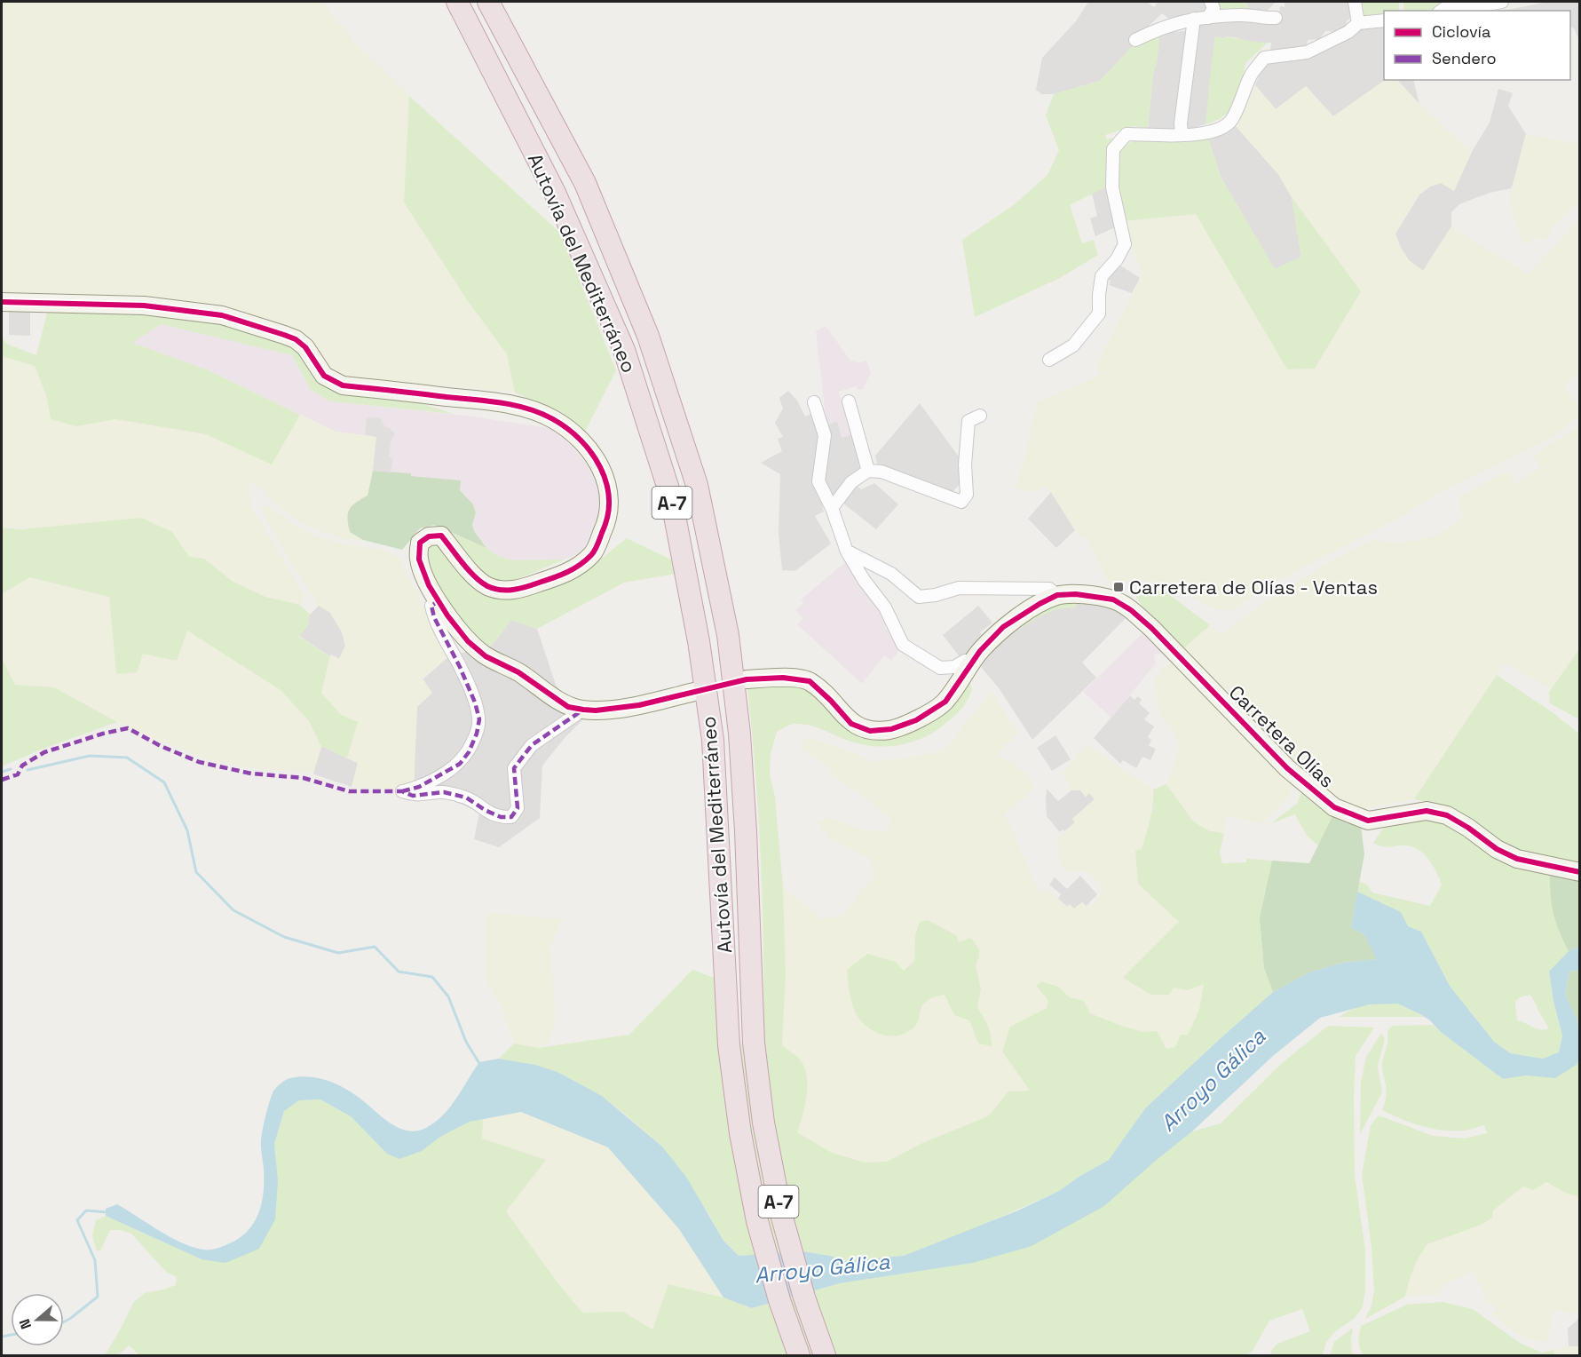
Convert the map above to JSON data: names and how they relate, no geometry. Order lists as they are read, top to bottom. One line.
{"streets":{"highway":["Autovía del Mediterráneo","A-7"],"main road":["Carretera Olías"]},"water":["Arroyo Gálica"],"places":{"transit":["Carretera de Olías - Ventas"]},"legend":["Ciclovía","Sendero"],"north":"left"}
